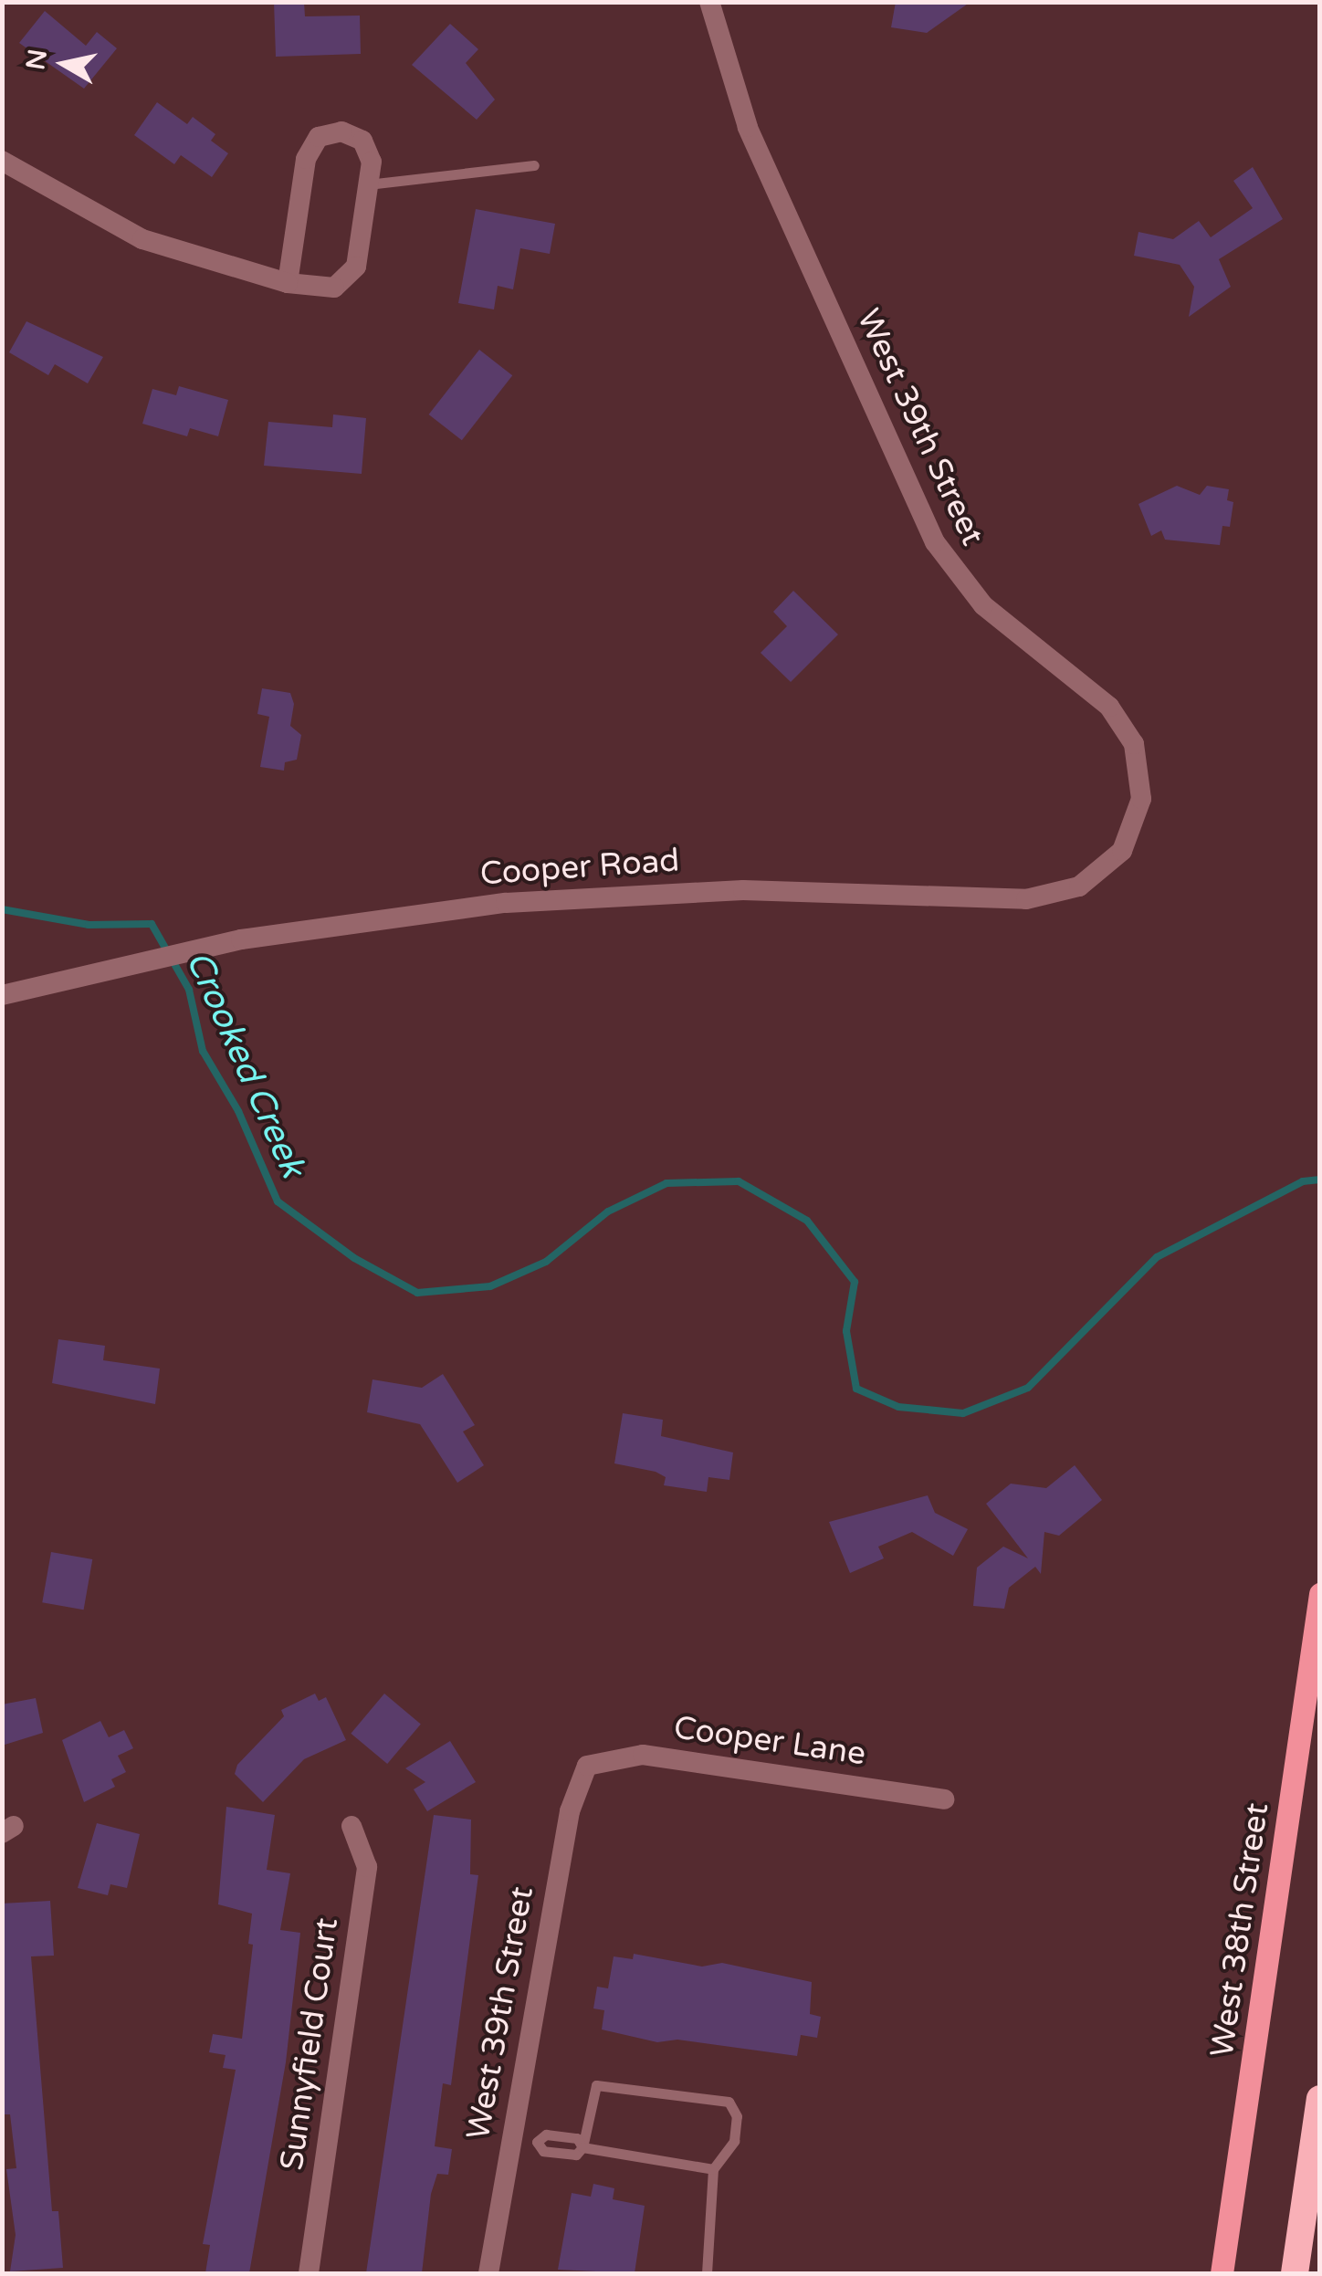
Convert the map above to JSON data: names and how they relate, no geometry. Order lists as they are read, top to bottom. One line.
{"streets":{"main road":["West 38th Street"],"street":["West 39th Street","Cooper Road","Cooper Lane","Sunnyfield Court"]},"crossings":[["West 39th Street","Cooper Road"],["West 39th Street","Cooper Lane"]],"water":["Crooked Creek"],"north":"left"}
